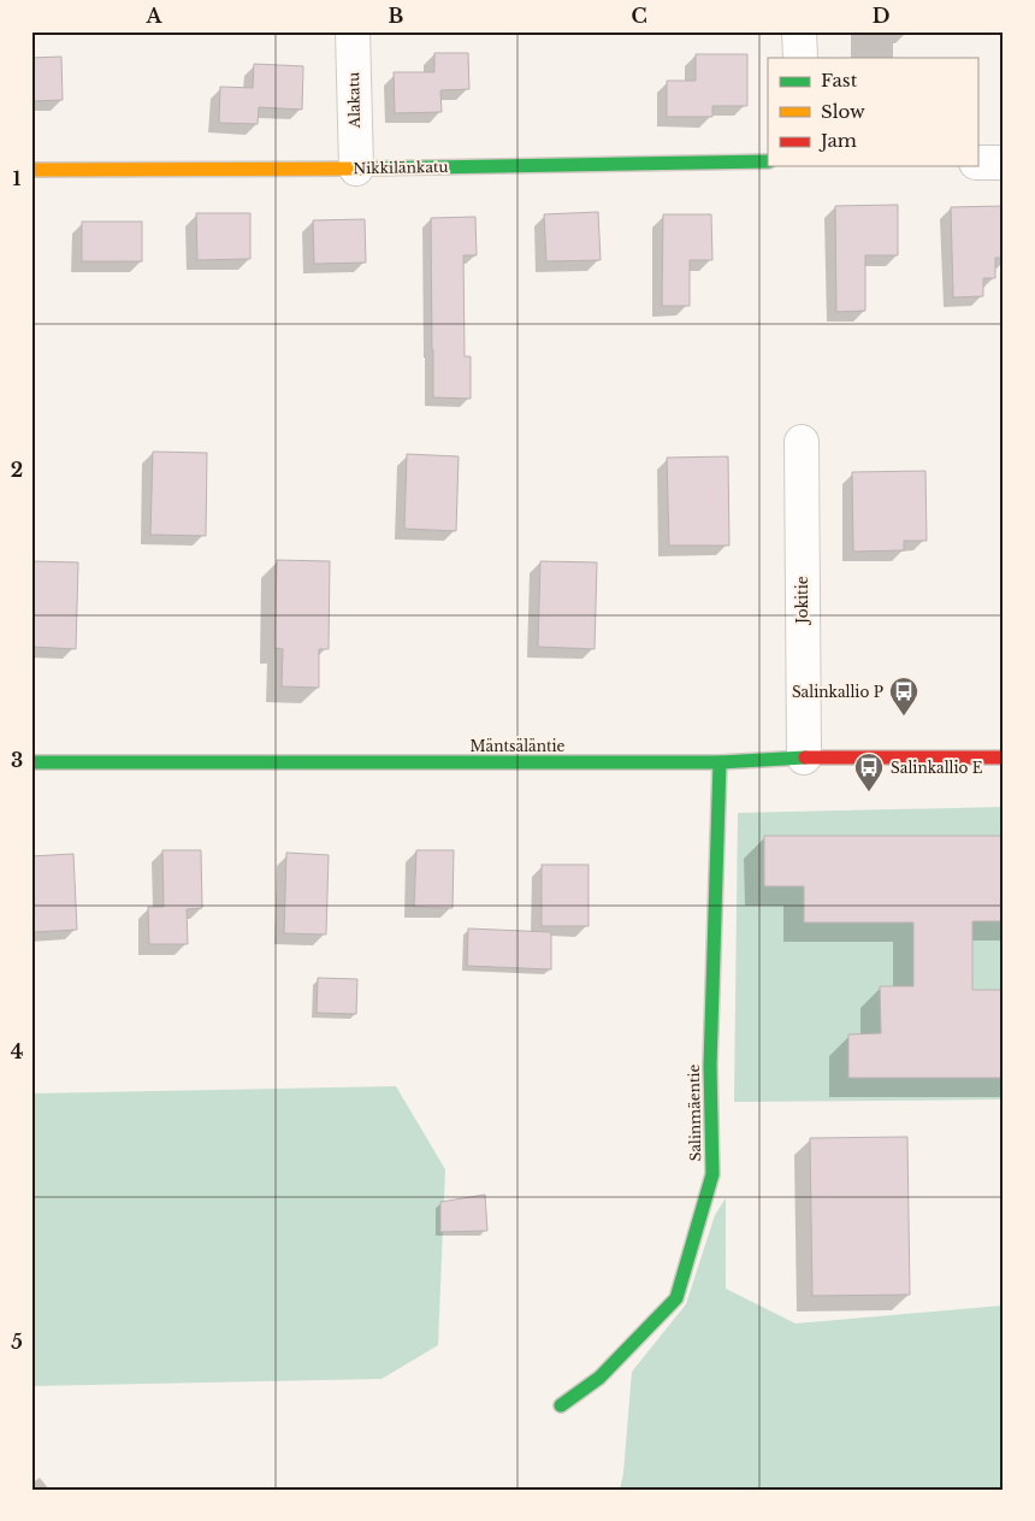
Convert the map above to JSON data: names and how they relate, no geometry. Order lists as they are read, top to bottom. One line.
{"streets":{"street":["Alakatu","Nikkilänkatu","Jokitie","Mäntsäläntie","Salinmäentie"]},"crossings":[["Alakatu","Nikkilänkatu"],["Jokitie","Mäntsäläntie"],["Mäntsäläntie","Salinmäentie"]],"places":{"bus stop":["Salinkallio P","Salinkallio E"]},"legend":["Fast","Slow","Jam"],"grid":{"columns":["A","B","C","D"],"rows":["1","2","3","4","5"]}}
